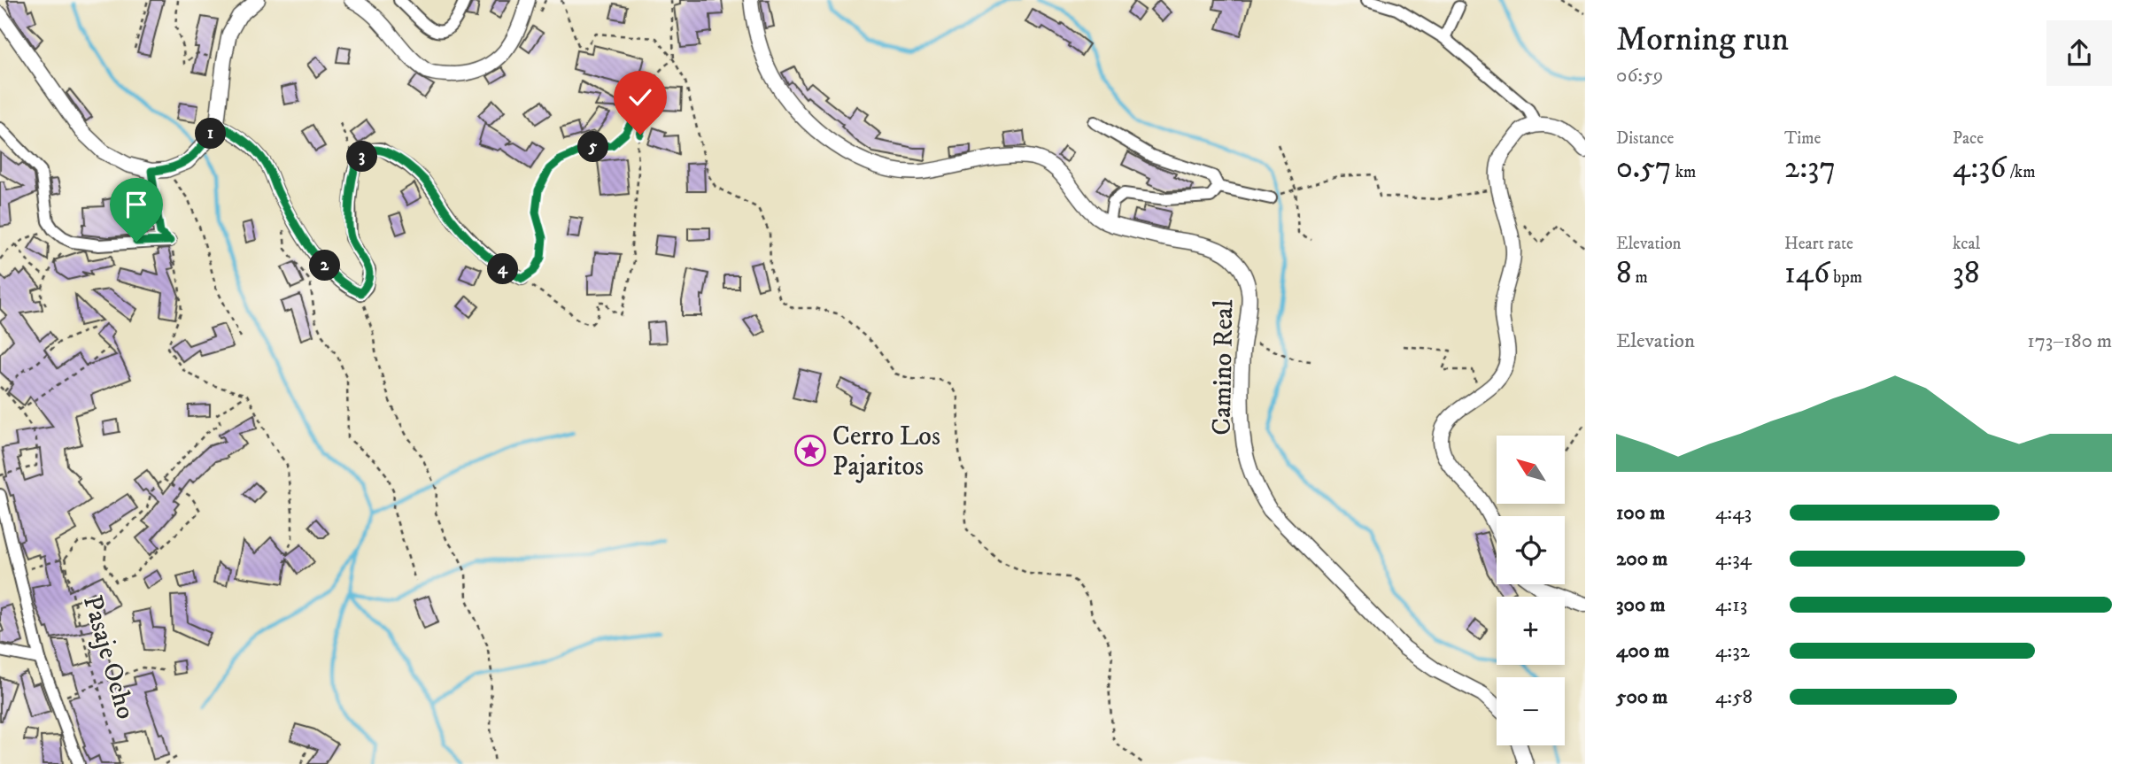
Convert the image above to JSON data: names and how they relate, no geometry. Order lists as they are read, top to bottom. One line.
{"streets":{"street":["Camino Real"],"path":["Pasaje Ocho"]},"places":{"place":["Cerro Los Pajaritos"]},"north":"top left","page":{"heading":["Morning run","06:59"],"stats":[["Distance","0.57 km"],["Time","2:37"],["Pace","4:36 /km"],["Elevation","8 m"],["Heart rate","146 bpm"],["kcal","38"]],"pins":["1","5","3","2","4"],"chart":["Elevation","173–180 m"],"map_buttons":["+","−"],"list":[{"name":"100 m","note":"4:43"},{"name":"200 m","note":"4:34"},{"name":"300 m","note":"4:13"},{"name":"400 m","note":"4:32"},{"name":"500 m","note":"4:58"}]}}
